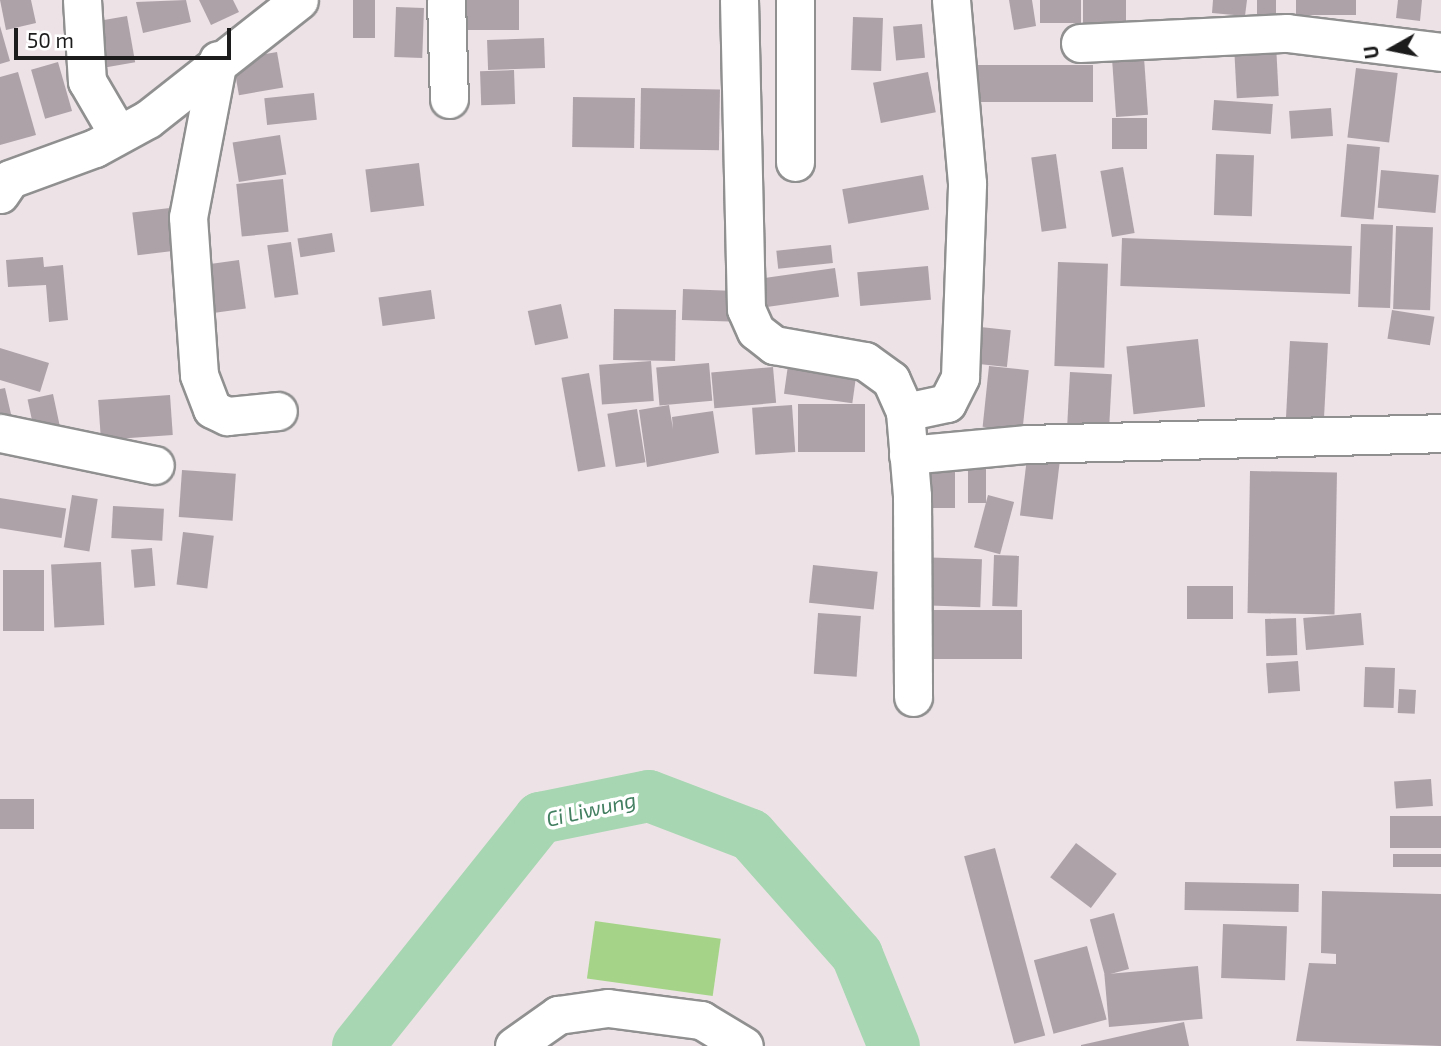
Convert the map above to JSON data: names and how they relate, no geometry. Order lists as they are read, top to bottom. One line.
{"water":["Ci Liwung"],"scale_bar":"50 m","north":"left"}
